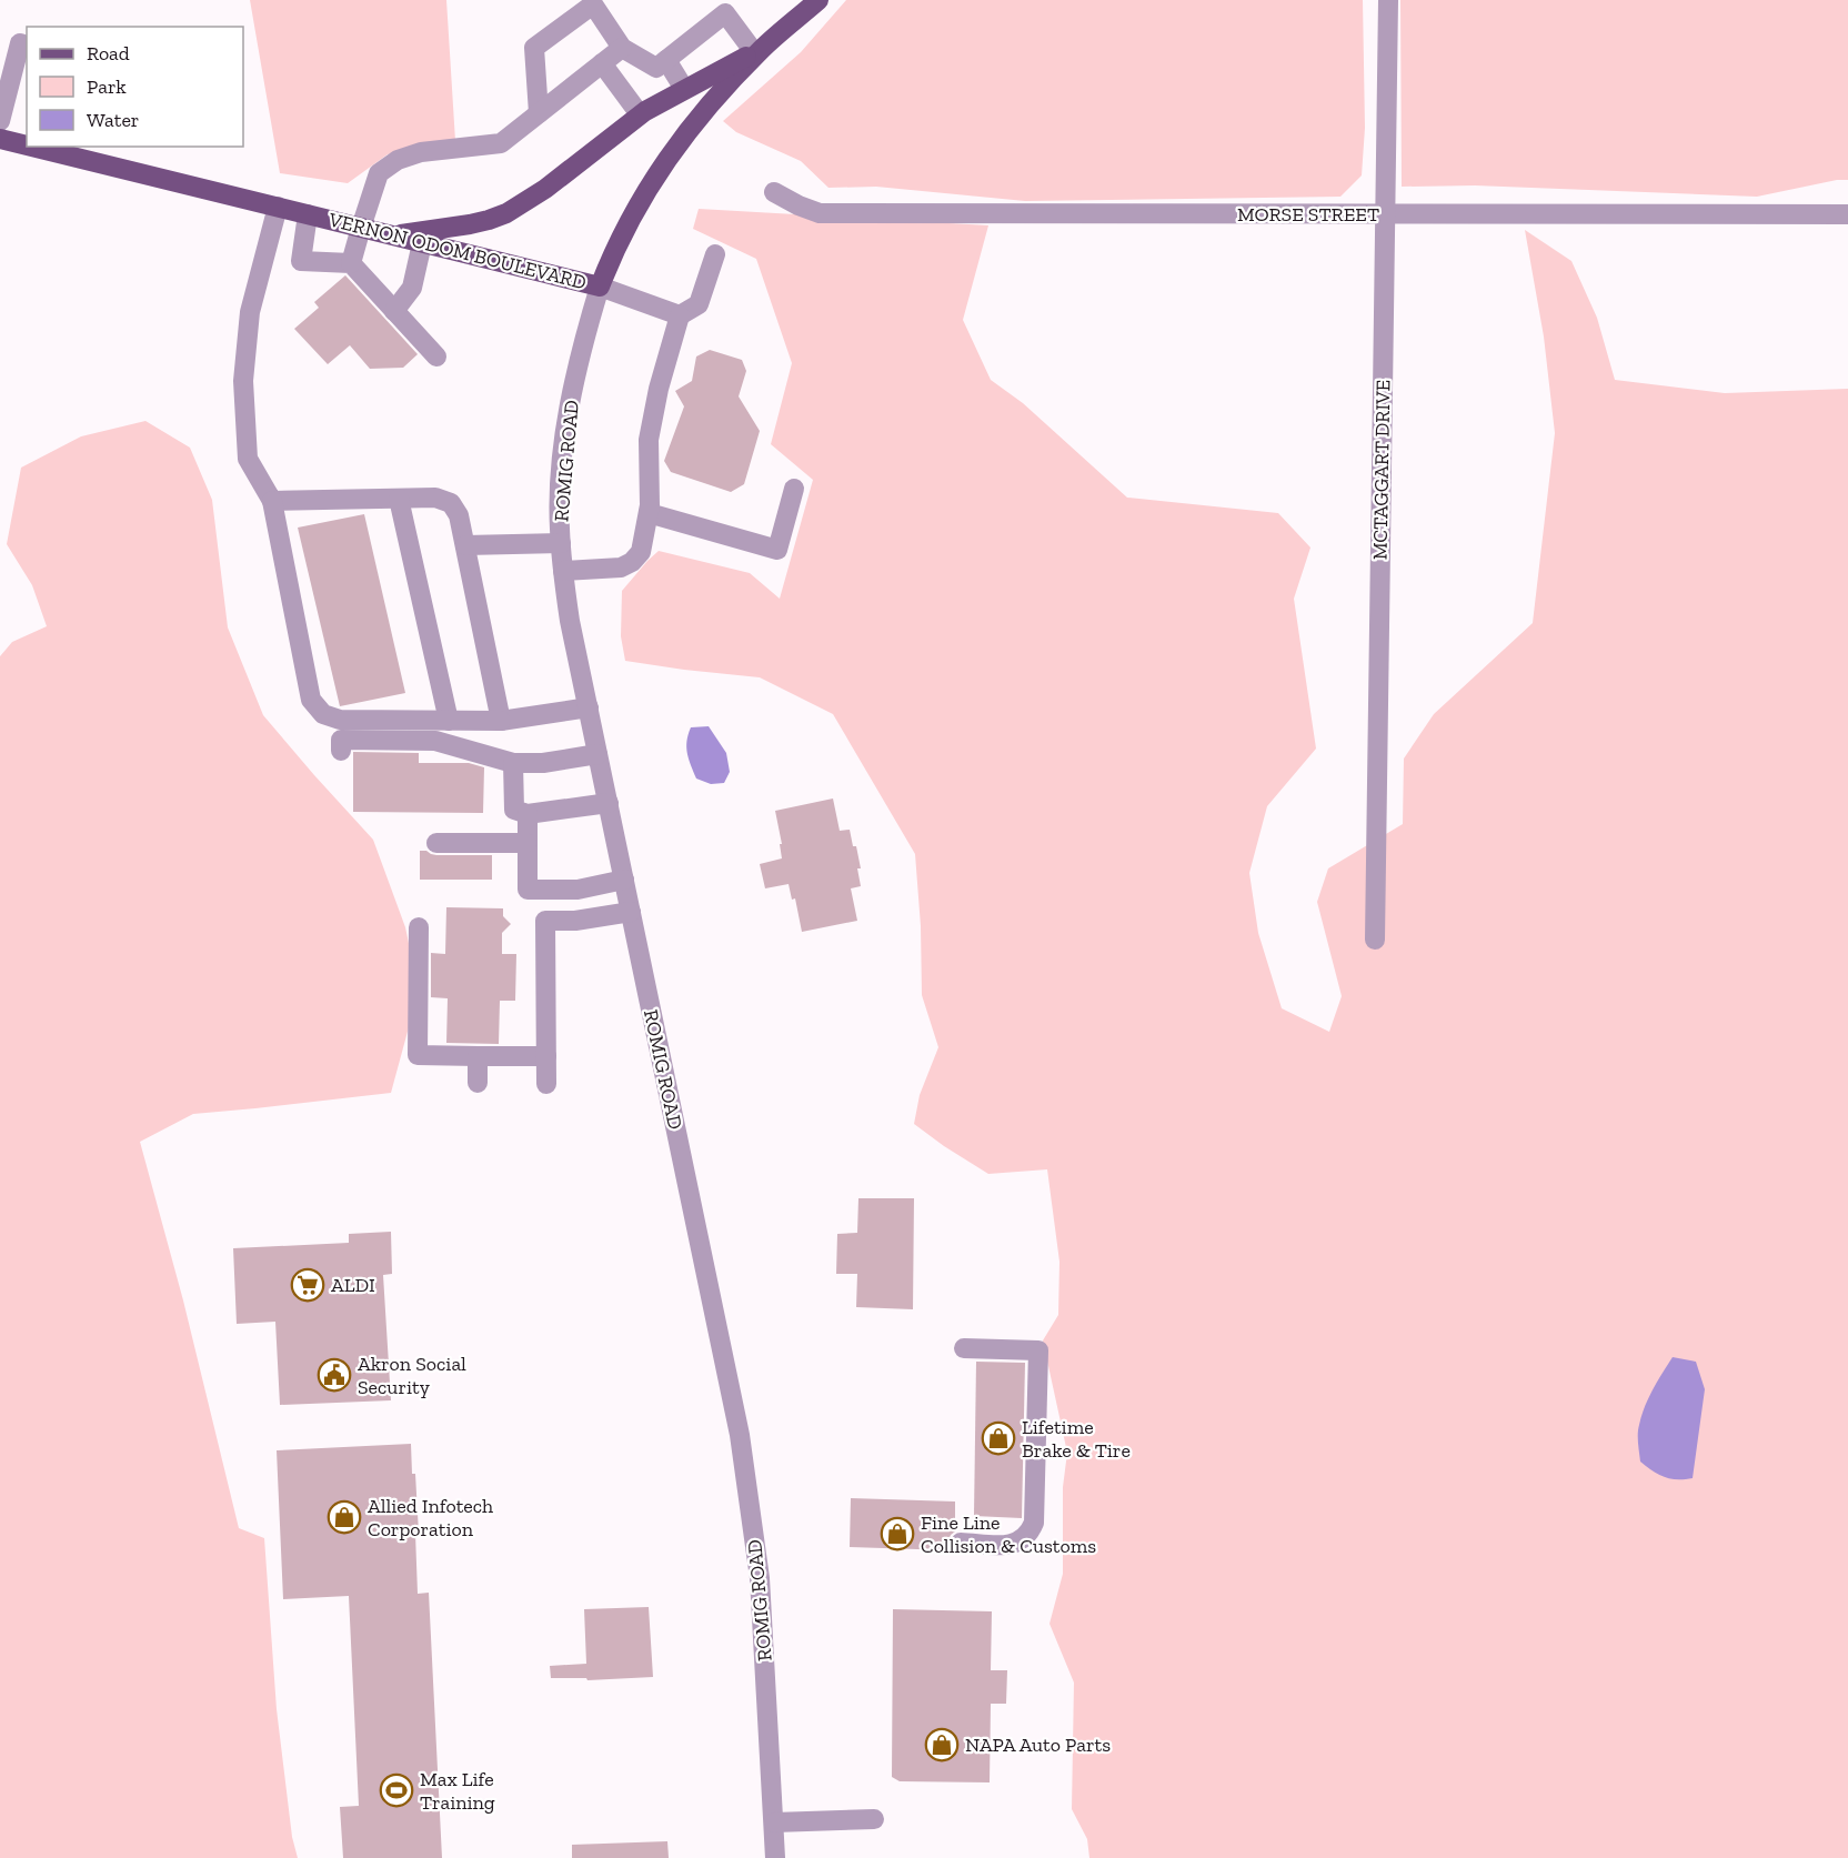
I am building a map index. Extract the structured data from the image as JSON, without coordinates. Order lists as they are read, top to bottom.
{
  "streets": {
    "main road": ["VERNON ODOM BOULEVARD"],
    "street": ["MORSE STREET", "ROMIG ROAD", "MCTAGGART DRIVE"]
  },
  "crossings": [
    ["MORSE STREET", "MCTAGGART DRIVE"],
    ["VERNON ODOM BOULEVARD", "ROMIG ROAD"]
  ],
  "places": {
    "supermarket": ["ALDI"],
    "public building": ["Akron Social Security"],
    "shop": [
      "Lifetime Brake & Tire",
      "Allied Infotech Corporation",
      "Fine Line Collision & Customs",
      "NAPA Auto Parts"
    ],
    "sports": ["Max Life Training"]
  },
  "legend": ["Road", "Park", "Water"]
}
